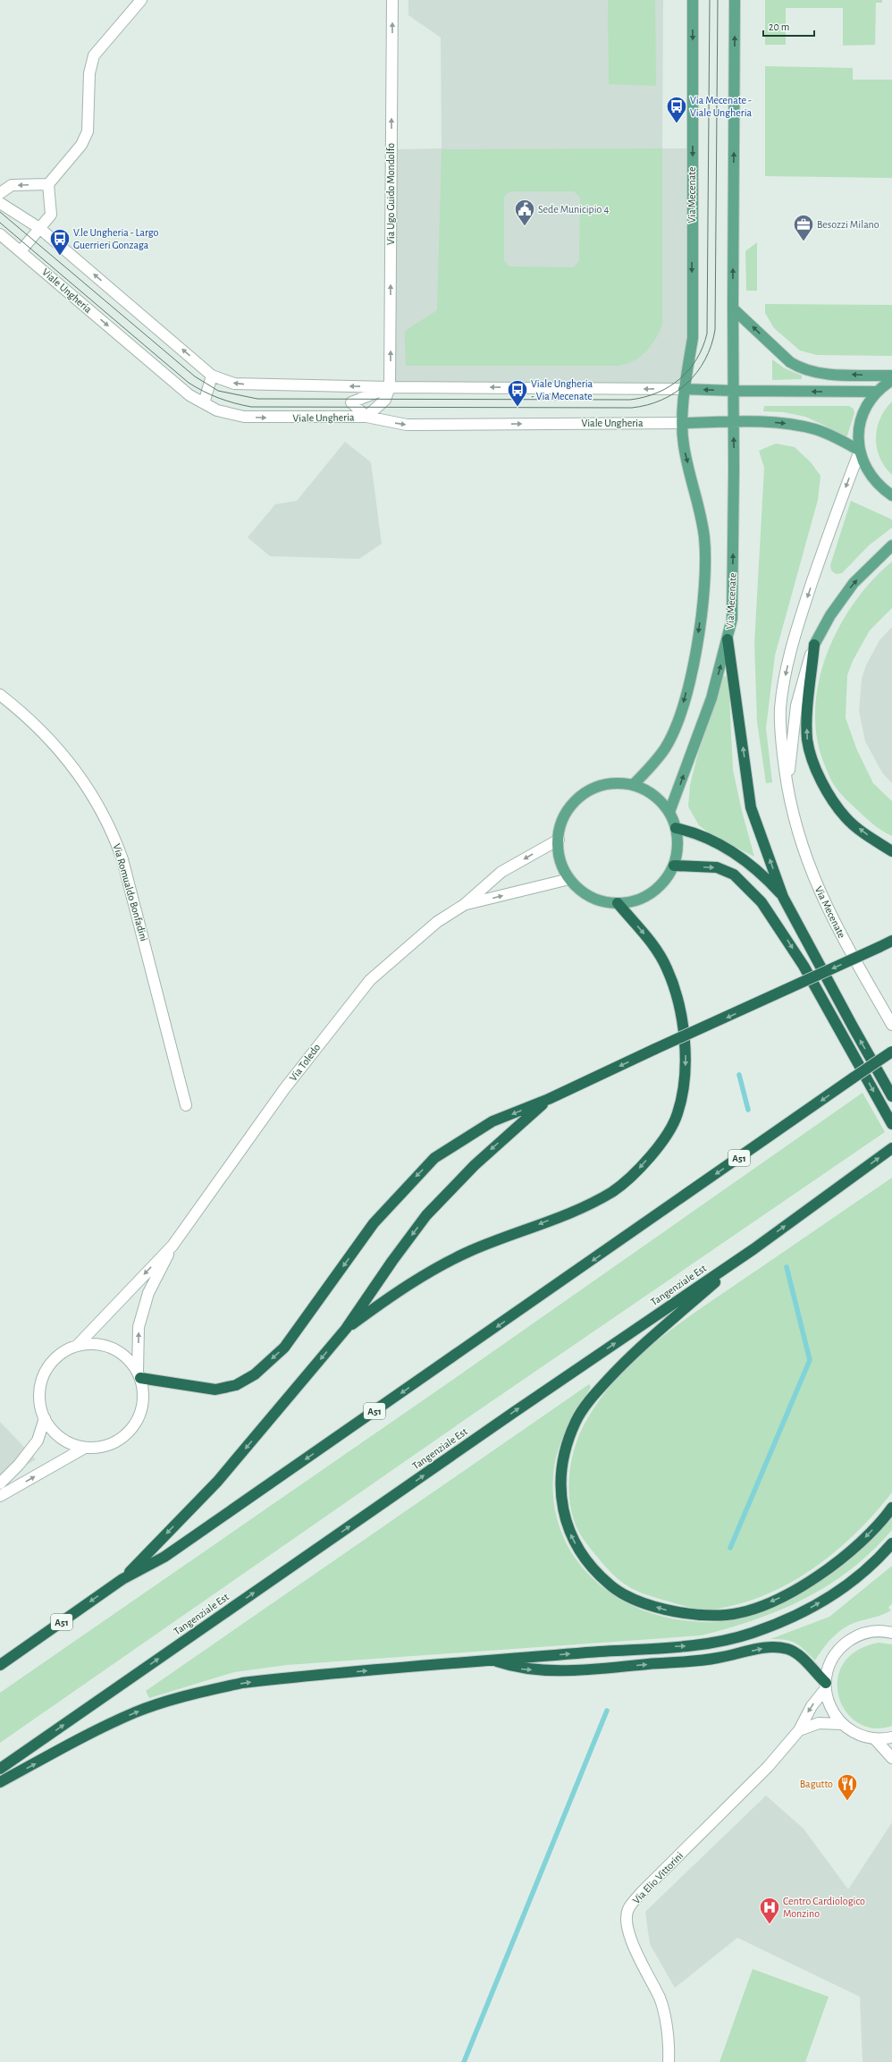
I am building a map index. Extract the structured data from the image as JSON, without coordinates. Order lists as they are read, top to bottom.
{
  "streets": {
    "highway": ["A51", "Tangenziale Est"],
    "main road": ["Via Mecenate"],
    "street": [
      "Via Ugo Guido Mondolfo",
      "Viale Ungheria",
      "Via Romualdo Bonfadini",
      "Via Toledo",
      "Via Elio Vittorini"
    ]
  },
  "crossings": [
    ["Via Mecenate", "Viale Ungheria"]
  ],
  "one_way": ["Via Ugo Guido Mondolfo"],
  "places": {
    "bus stop": ["Via Mecenate - Viale Ungheria", "V.le Ungheria - Largo Guerrieri Gonzaga", "Viale Ungheria - Via Mecenate"],
    "public building": ["Sede Municipio 4"],
    "office": ["Besozzi Milano"],
    "restaurant": ["Bagutto"],
    "hospital": ["Centro Cardiologico Monzino"]
  },
  "scale_bar": "20 m"
}
